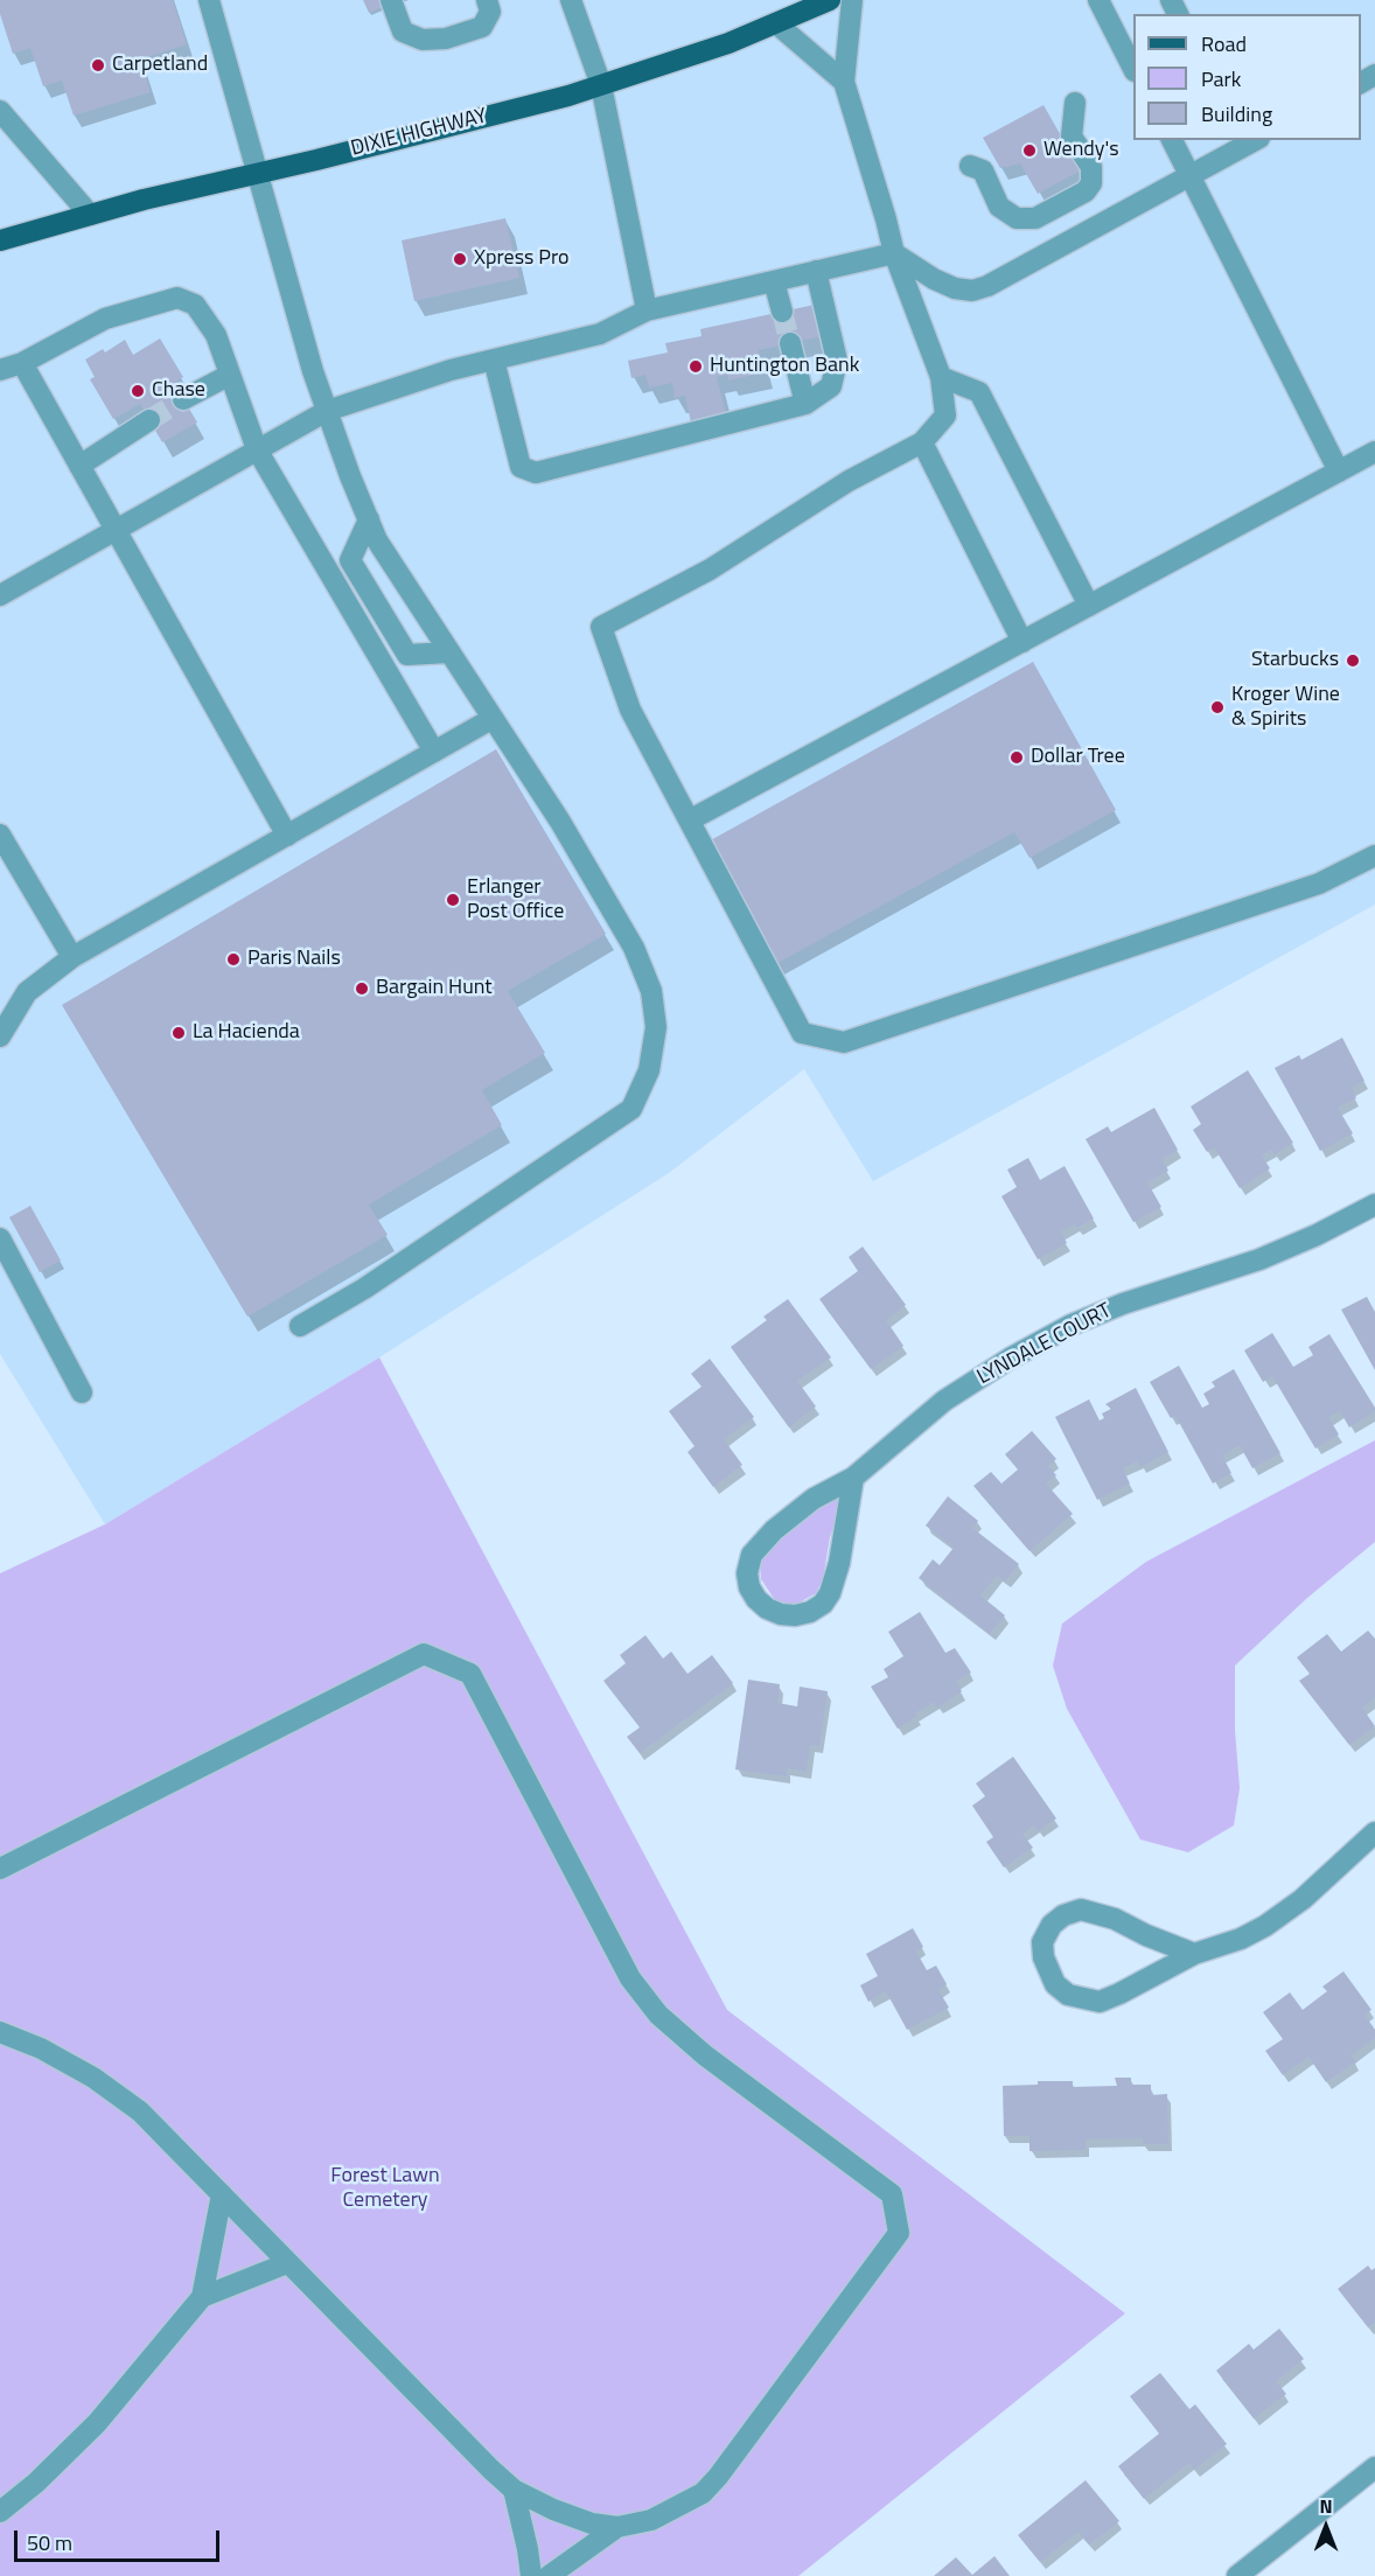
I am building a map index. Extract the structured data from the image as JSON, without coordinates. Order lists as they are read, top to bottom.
{
  "streets": {
    "main road": ["DIXIE HIGHWAY"],
    "street": ["LYNDALE COURT"]
  },
  "parks": ["Forest Lawn Cemetery"],
  "places": [
    "Carpetland",
    "Wendy's",
    "Xpress Pro",
    "Huntington Bank",
    "Chase",
    "Starbucks",
    "Kroger Wine & Spirits",
    "Dollar Tree",
    "Erlanger Post Office",
    "Paris Nails",
    "Bargain Hunt",
    "La Hacienda"
  ],
  "legend": ["Road", "Park", "Building"],
  "scale_bar": "50 m",
  "north": "top"
}
